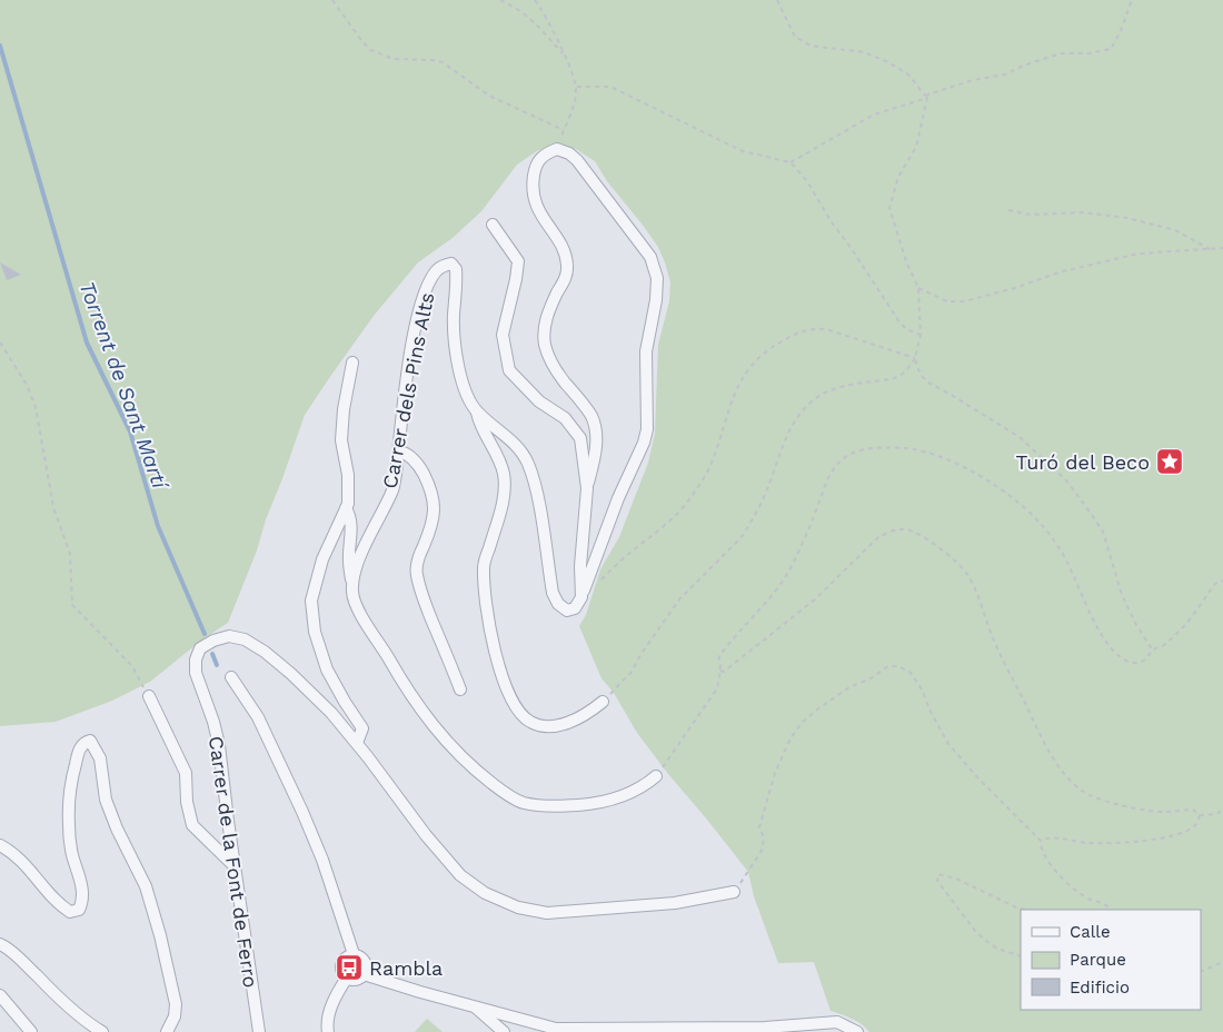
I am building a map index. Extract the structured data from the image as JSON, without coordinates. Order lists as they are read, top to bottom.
{
  "streets": {
    "street": ["Carrer dels Pins Alts", "Carrer de la Font de Ferro"]
  },
  "water": ["Torrent de Sant Martí"],
  "places": {
    "place": ["Turó del Beco"],
    "bus stop": ["Rambla"]
  },
  "legend": ["Calle", "Parque", "Edificio"]
}
